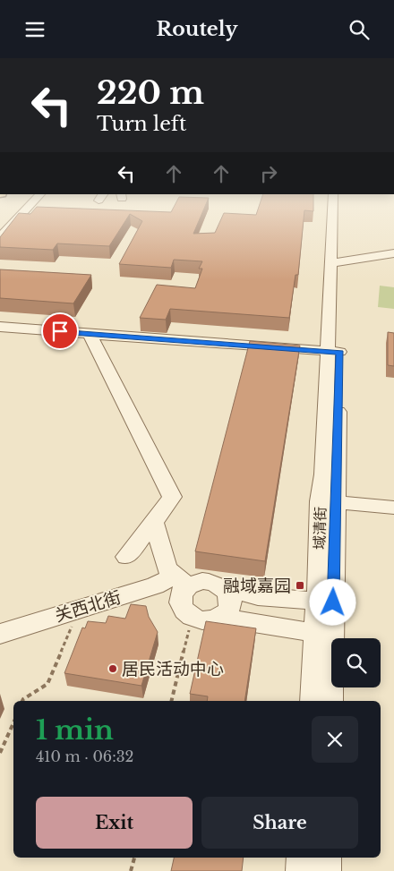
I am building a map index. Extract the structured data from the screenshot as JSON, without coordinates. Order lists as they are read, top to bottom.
{
  "streets": {
    "street": ["域清街", "关西北街"]
  },
  "places": {
    "transit": ["融域嘉园"],
    "other": ["居民活动中心"]
  },
  "page": {
    "header": "Routely",
    "turn": ["220 m", "Turn left"],
    "heading": ["1 min", "410 m · 06:32"],
    "buttons": ["Exit", "Share"]
  }
}
